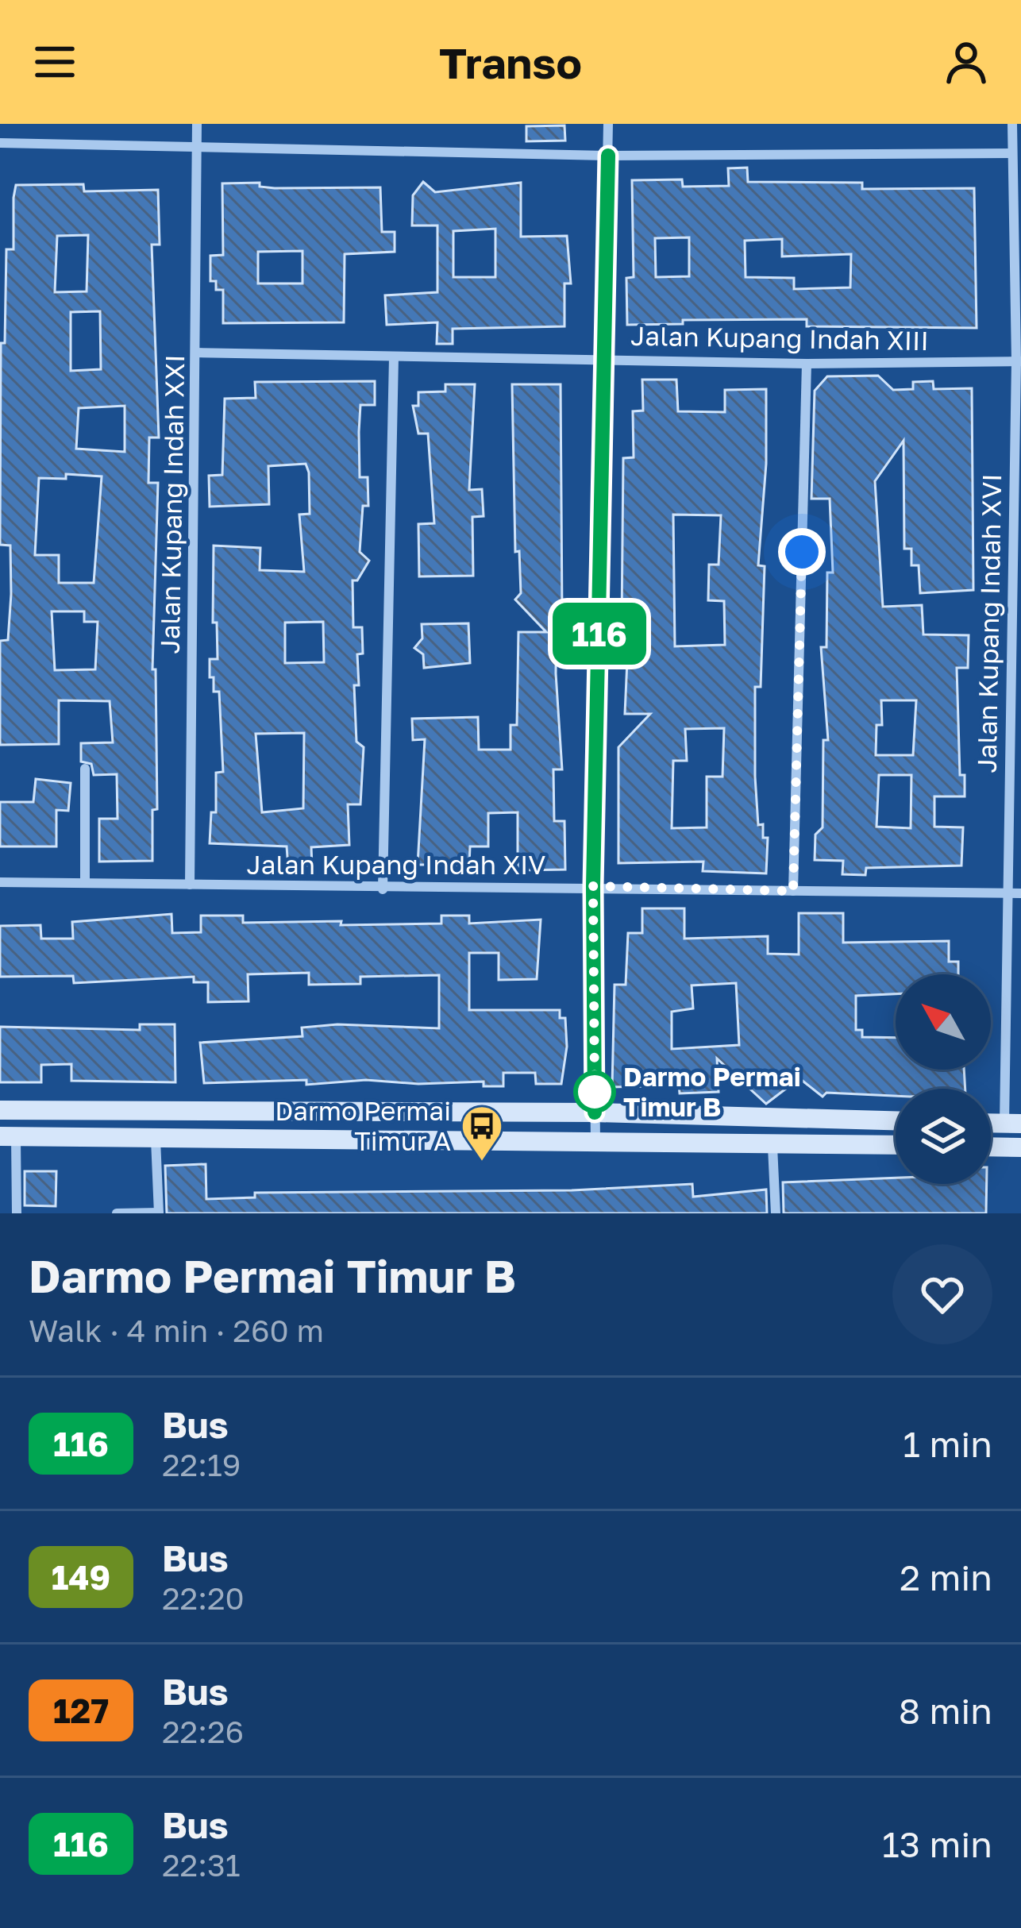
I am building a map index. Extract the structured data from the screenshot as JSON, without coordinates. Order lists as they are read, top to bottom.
{
  "streets": {
    "street": [
      "Jalan Kupang Indah XIII",
      "Jalan Kupang Indah XXI",
      "Jalan Kupang Indah XVI",
      "Jalan Kupang Indah XIV"
    ]
  },
  "crossings": [
    ["Jalan Kupang Indah XIII", "Jalan Kupang Indah XXI"],
    ["Jalan Kupang Indah XIII", "Jalan Kupang Indah XVI"],
    ["Jalan Kupang Indah XXI", "Jalan Kupang Indah XIV"],
    ["Jalan Kupang Indah XVI", "Jalan Kupang Indah XIV"]
  ],
  "places": {
    "other": ["Darmo Permai Timur B"],
    "bus stop": ["Darmo Permai Timur A"]
  },
  "lines": ["bus line 116"],
  "north": "top left",
  "page": {
    "header": "Transo",
    "on_map": "116",
    "heading": ["Darmo Permai Timur B", "Walk · 4 min · 260 m"],
    "list": [
      {
        "mark": "116",
        "name": "Bus",
        "note": "22:19",
        "value": "1 min"
      },
      {
        "mark": "149",
        "name": "Bus",
        "note": "22:20",
        "value": "2 min"
      },
      {
        "mark": "127",
        "name": "Bus",
        "note": "22:26",
        "value": "8 min"
      },
      {
        "mark": "116",
        "name": "Bus",
        "note": "22:31",
        "value": "13 min"
      }
    ]
  }
}
